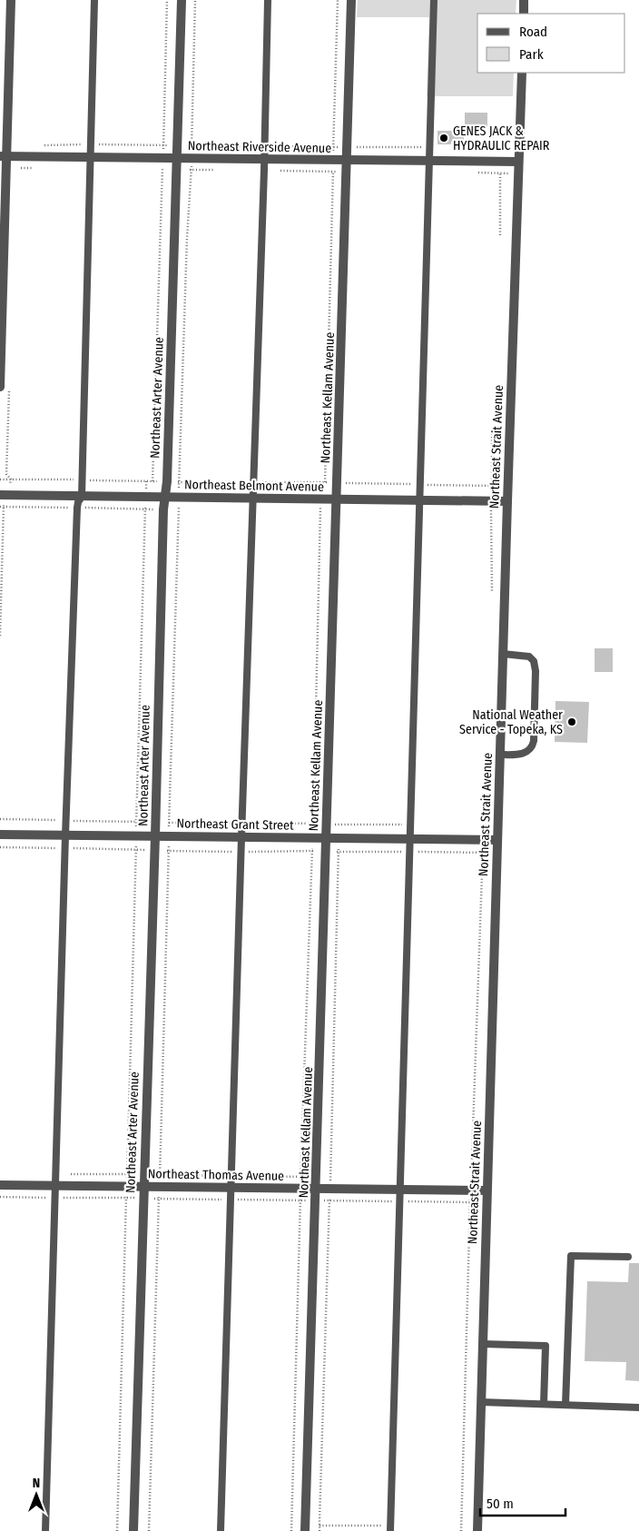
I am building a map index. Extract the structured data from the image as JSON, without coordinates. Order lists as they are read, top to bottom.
{
  "streets": {
    "street": [
      "Northeast Riverside Avenue",
      "Northeast Arter Avenue",
      "Northeast Kellam Avenue",
      "Northeast Strait Avenue",
      "Northeast Belmont Avenue",
      "Northeast Grant Street",
      "Northeast Thomas Avenue"
    ]
  },
  "crossings": [
    ["Northeast Riverside Avenue", "Northeast Arter Avenue"],
    ["Northeast Riverside Avenue", "Northeast Kellam Avenue"],
    ["Northeast Riverside Avenue", "Northeast Strait Avenue"],
    ["Northeast Arter Avenue", "Northeast Belmont Avenue"],
    ["Northeast Arter Avenue", "Northeast Grant Street"],
    ["Northeast Arter Avenue", "Northeast Thomas Avenue"],
    ["Northeast Kellam Avenue", "Northeast Belmont Avenue"],
    ["Northeast Kellam Avenue", "Northeast Grant Street"],
    ["Northeast Kellam Avenue", "Northeast Thomas Avenue"],
    ["Northeast Strait Avenue", "Northeast Belmont Avenue"],
    ["Northeast Strait Avenue", "Northeast Grant Street"],
    ["Northeast Strait Avenue", "Northeast Thomas Avenue"]
  ],
  "places": ["GENES JACK & HYDRAULIC REPAIR", "National Weather Service - Topeka, KS"],
  "legend": ["Road", "Park"],
  "scale_bar": "50 m",
  "north": "top"
}
